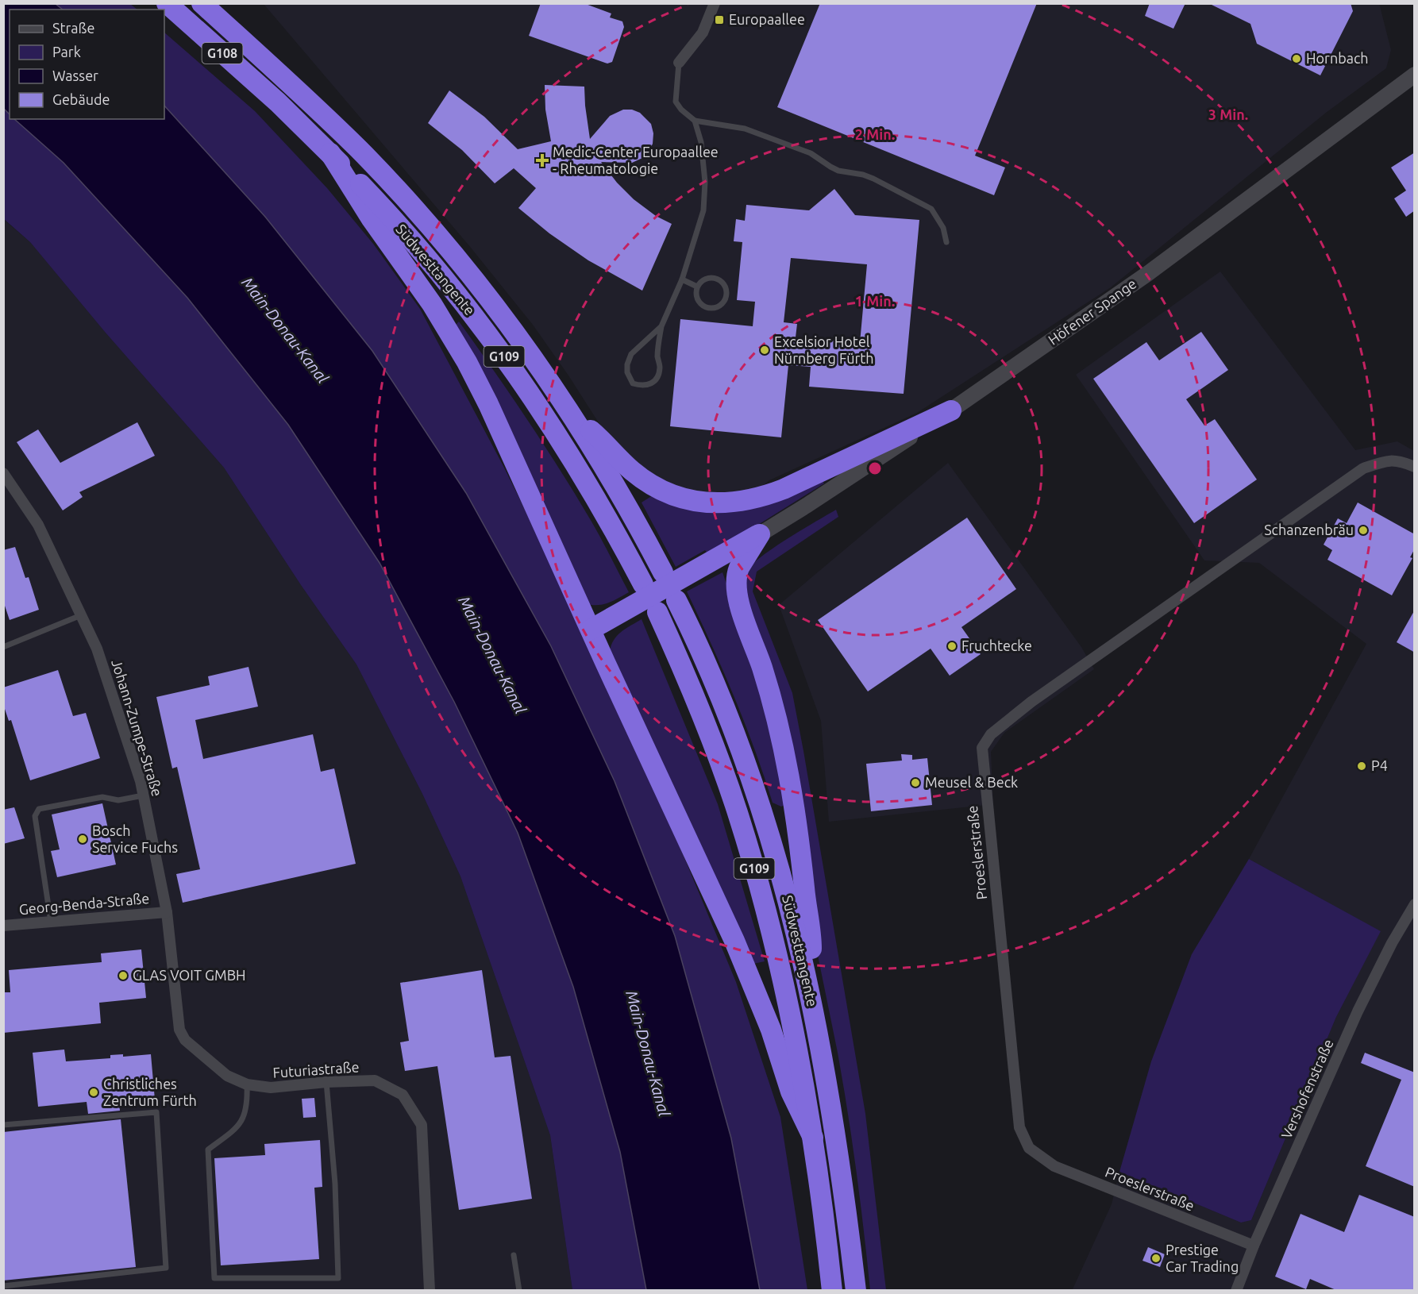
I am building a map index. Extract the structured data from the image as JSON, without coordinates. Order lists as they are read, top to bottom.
{
  "streets": {
    "highway": ["G108", "Südwesttangente", "G109"],
    "main road": ["Höfener Spange"],
    "street": [
      "Johann-Zumpe-Straße",
      "Proeslerstraße",
      "Georg-Benda-Straße",
      "Futuriastraße",
      "Vershofenstraße"
    ]
  },
  "crossings": [
    ["Johann-Zumpe-Straße", "Georg-Benda-Straße"],
    ["Johann-Zumpe-Straße", "Futuriastraße"],
    ["Proeslerstraße", "Vershofenstraße"]
  ],
  "water": ["Main-Donau-Kanal"],
  "places": {
    "transit": ["Europaallee"],
    "other": [
      "Hornbach",
      "Excelsior Hotel Nürnberg Fürth",
      "Schanzenbräu",
      "Fruchtecke",
      "P4",
      "Meusel & Beck",
      "Bosch Service Fuchs",
      "GLAS VOIT GMBH",
      "Christliches Zentrum Fürth",
      "Prestige Car Trading"
    ],
    "health": ["Medic-Center Europaallee - Rheumatologie"]
  },
  "legend": [
    "Straße",
    "Park",
    "Wasser",
    "Gebäude"
  ],
  "rings": ["3 Min.", "2 Min.", "1 Min."]
}
